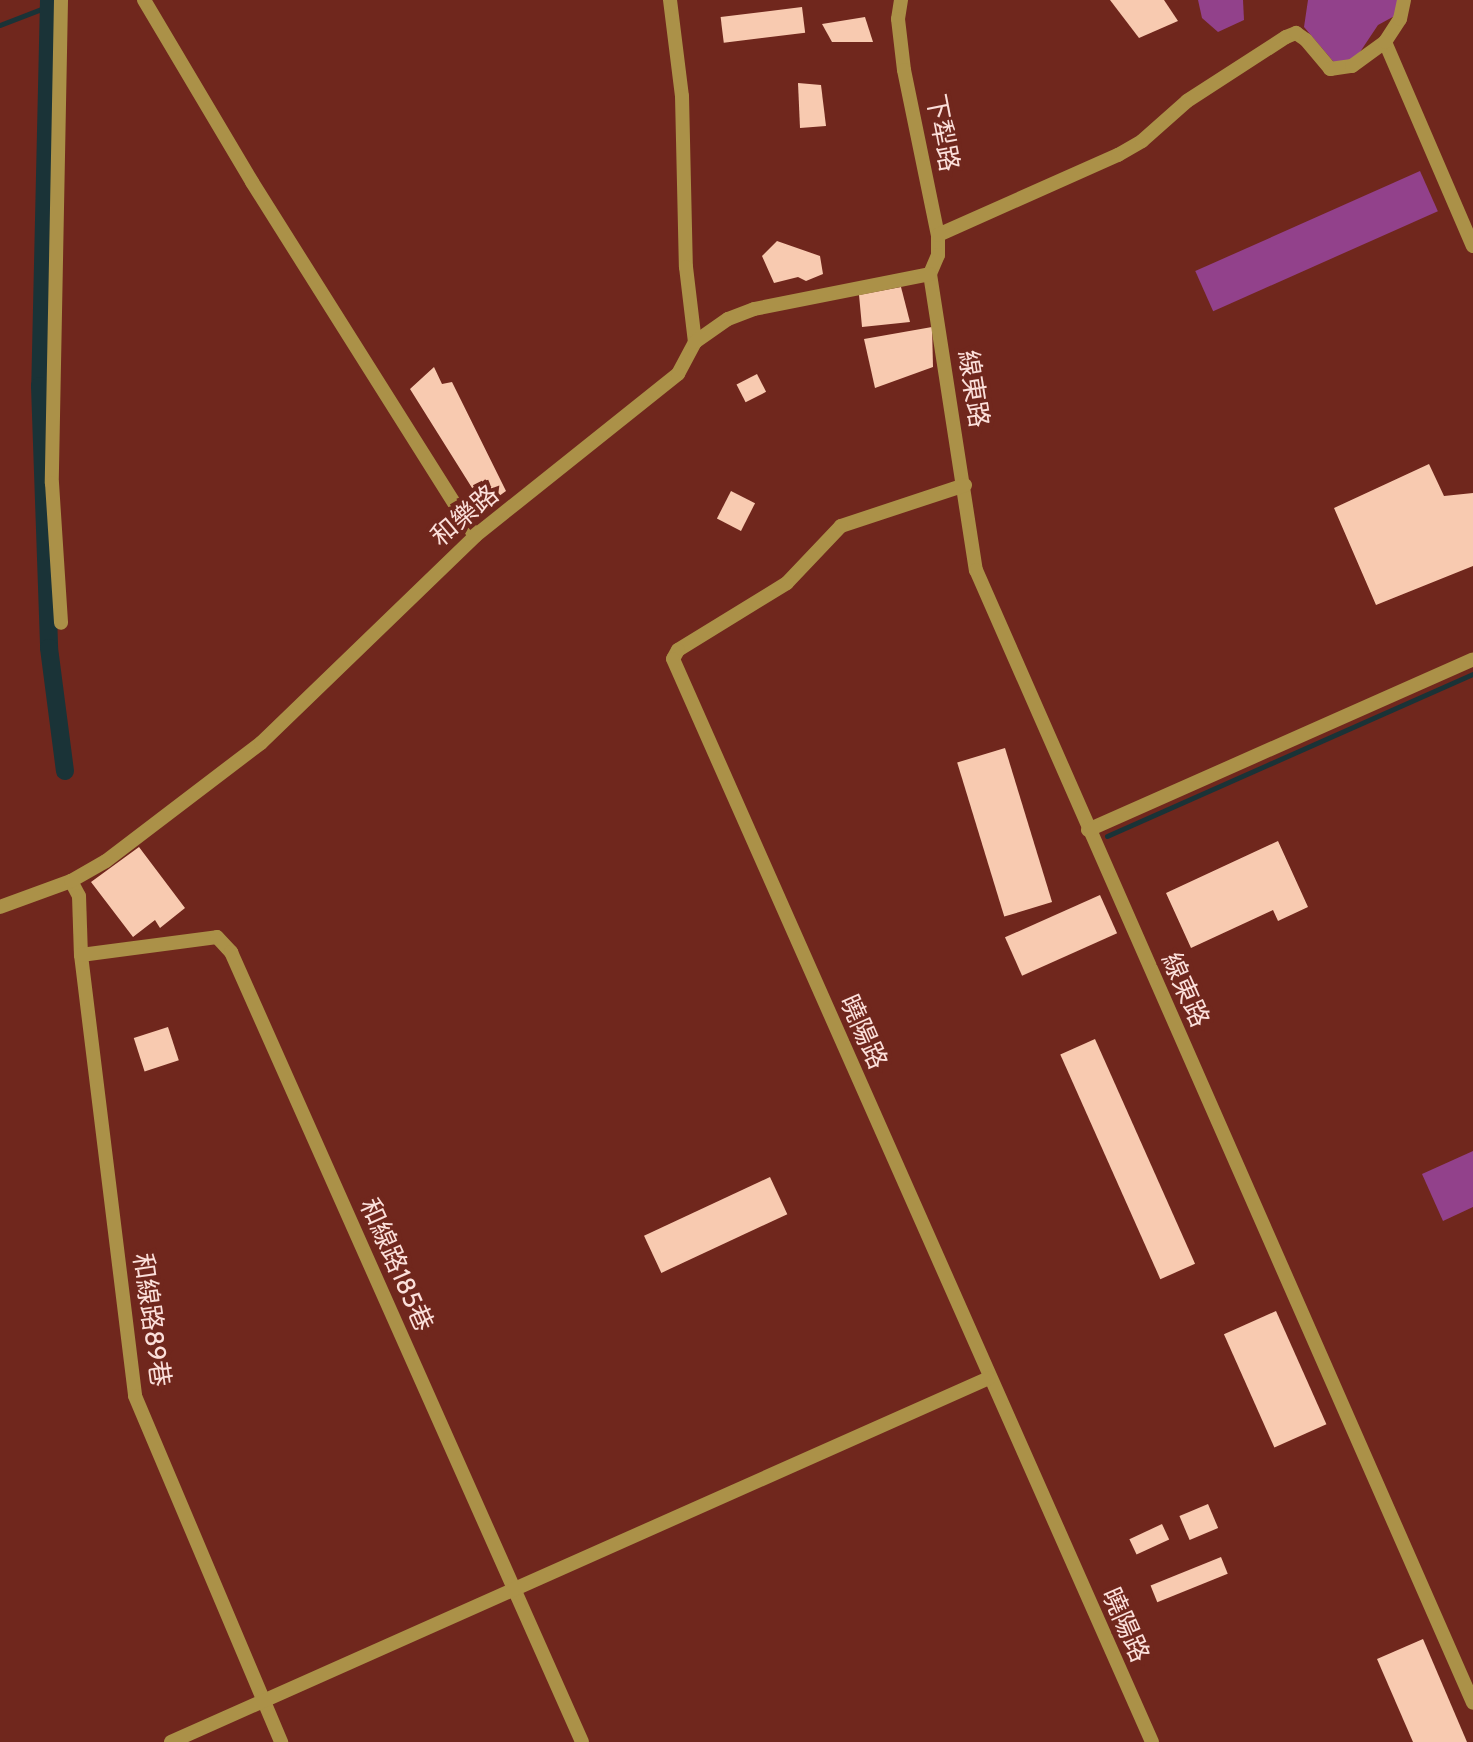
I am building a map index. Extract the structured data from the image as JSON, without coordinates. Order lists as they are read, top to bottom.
{
  "streets": {
    "street": [
      "下犁路",
      "線東路",
      "和樂路",
      "曉陽路",
      "和線路185巷",
      "和線路89巷"
    ]
  },
  "crossings": [
    ["下犁路", "線東路"],
    ["下犁路", "和樂路"],
    ["線東路", "和樂路"],
    ["線東路", "曉陽路"],
    ["和樂路", "和線路89巷"],
    ["和線路185巷", "和線路89巷"]
  ]
}
